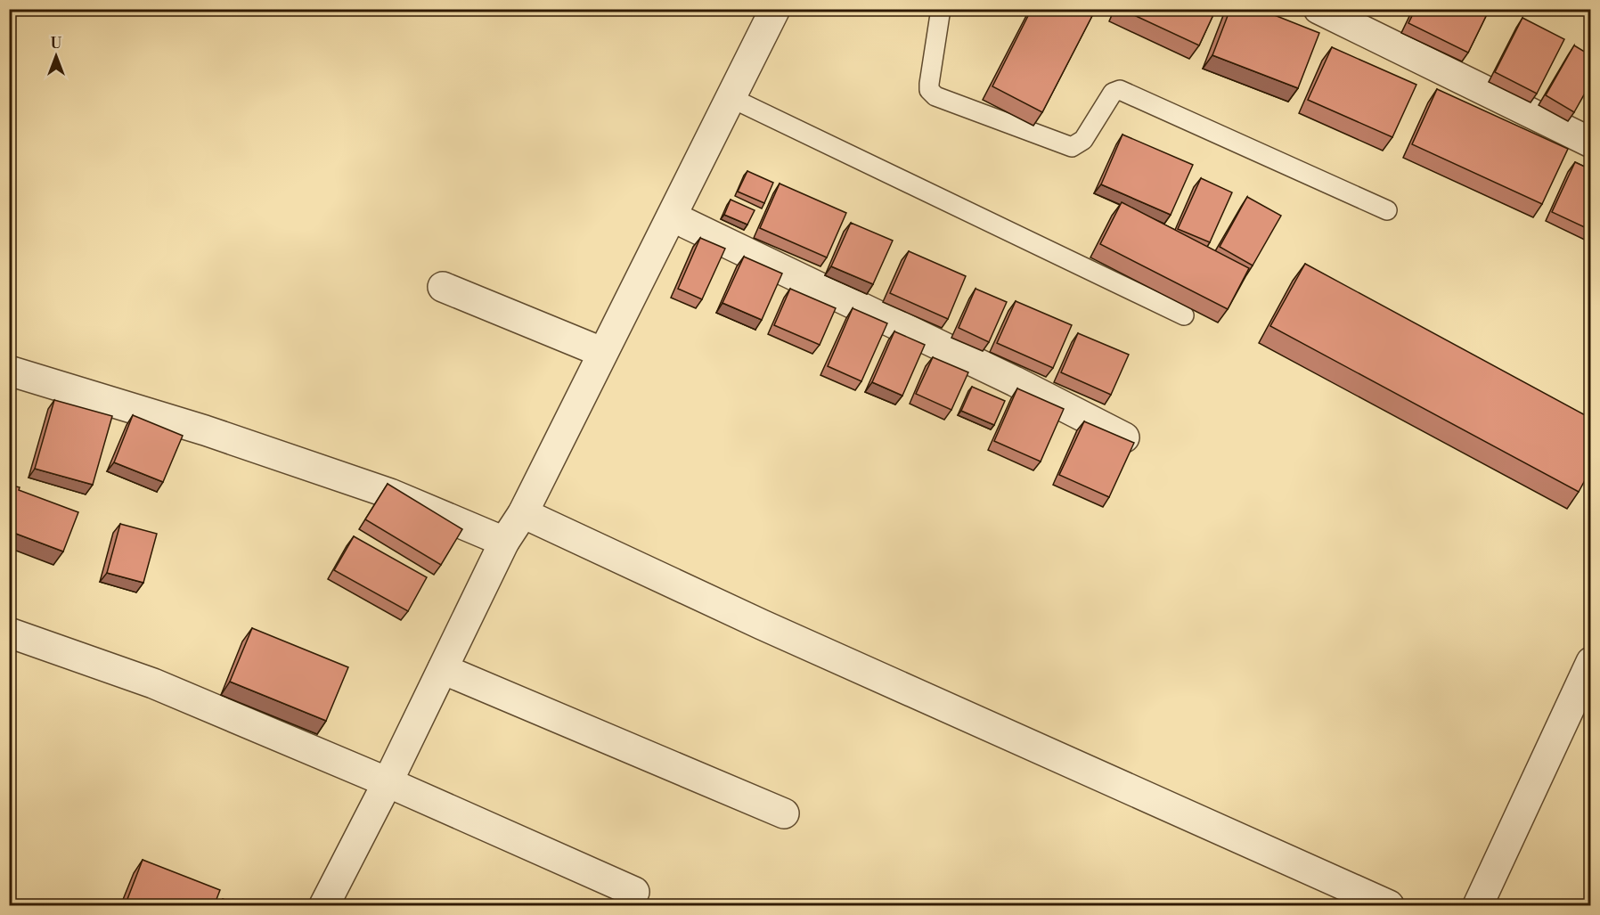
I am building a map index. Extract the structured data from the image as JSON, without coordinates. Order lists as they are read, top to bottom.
{
  "north": "top"
}
